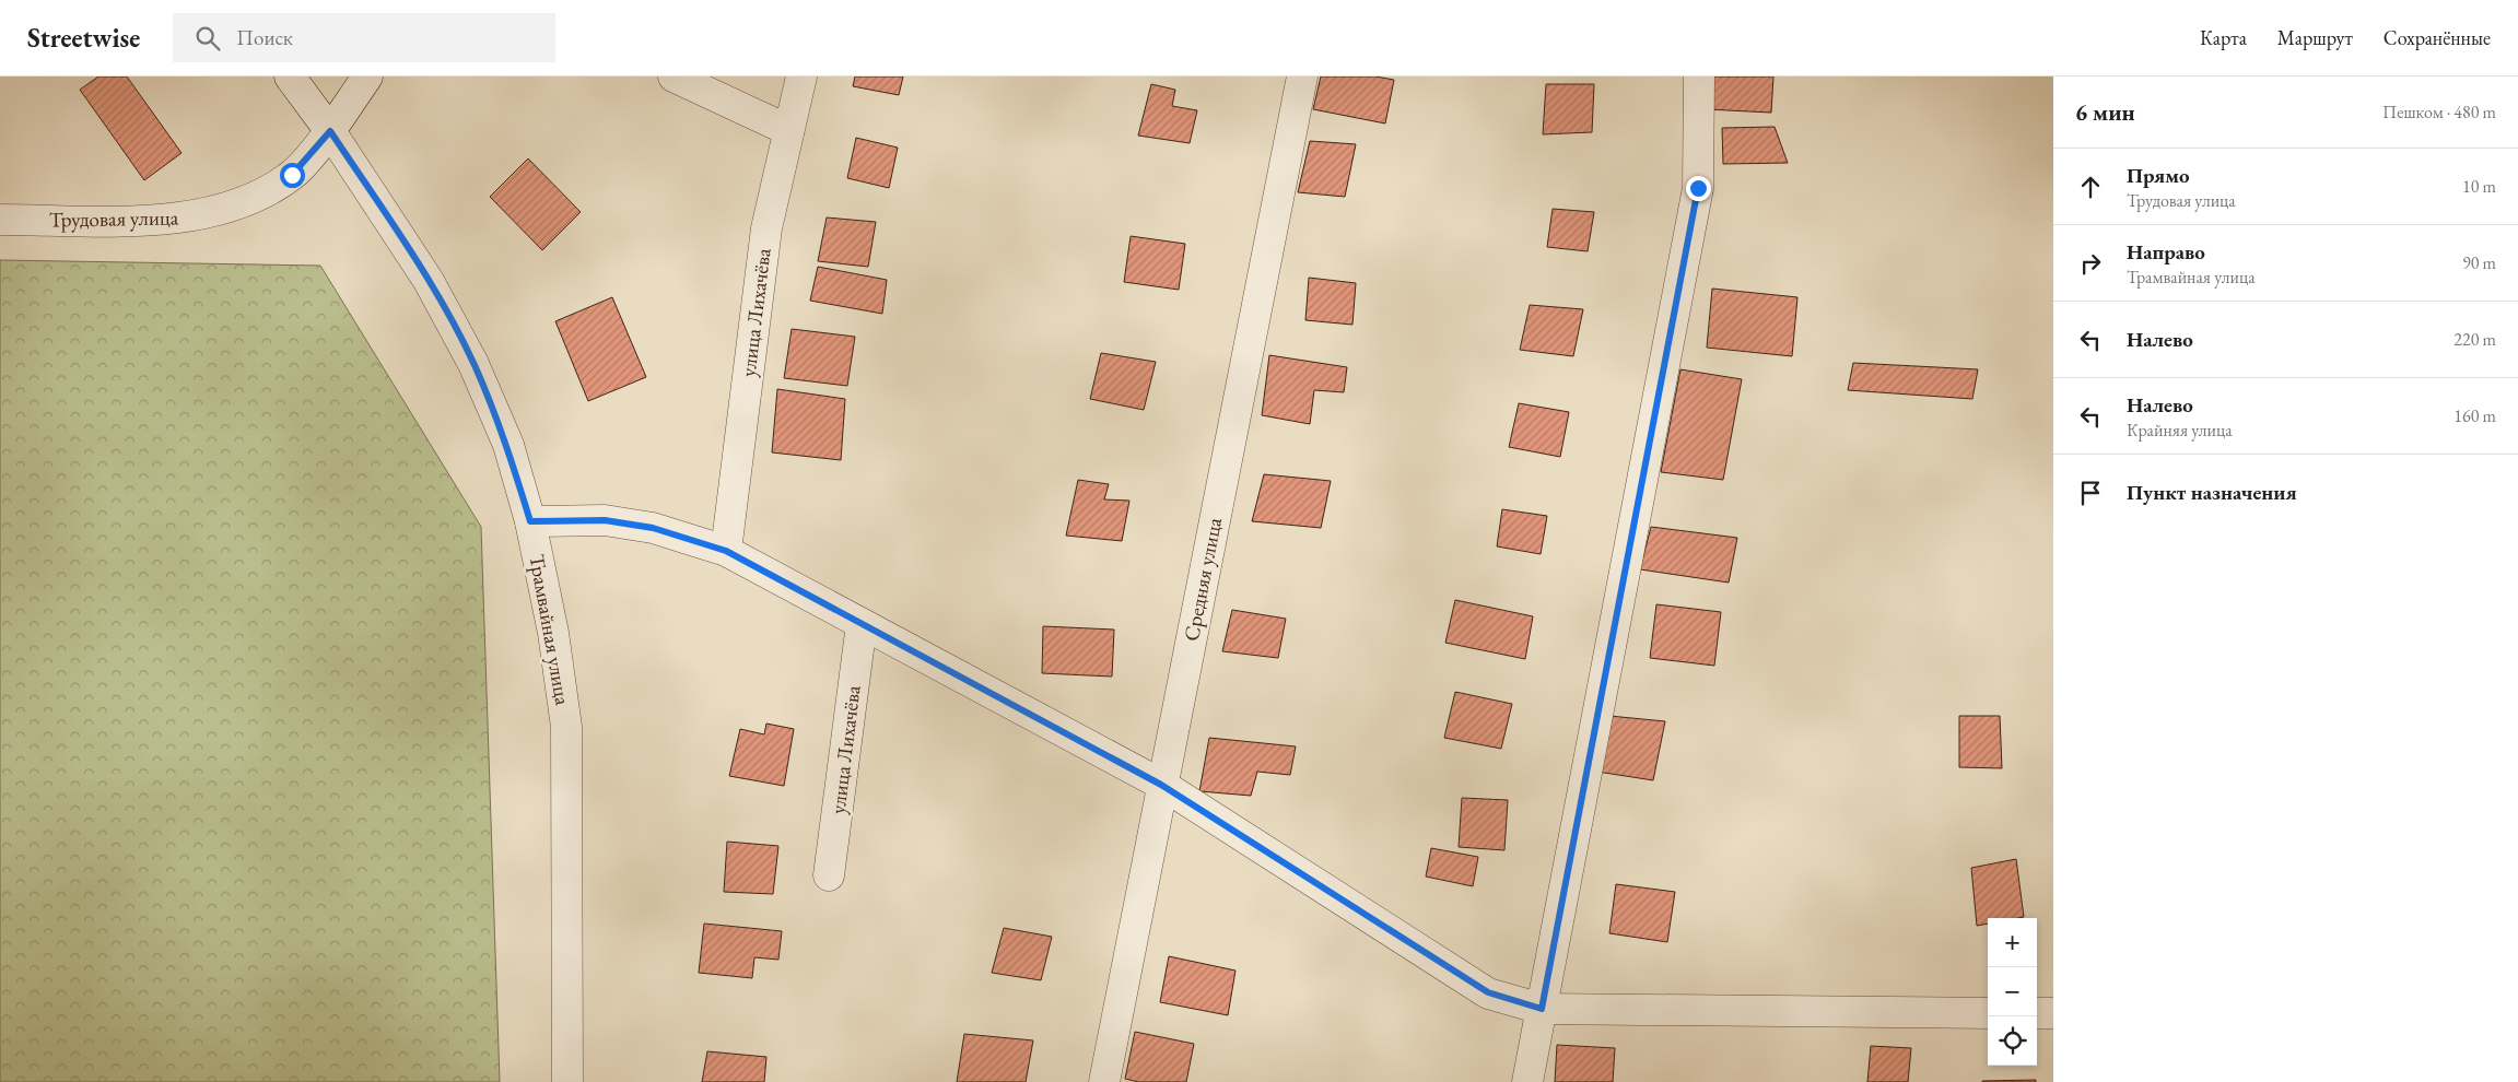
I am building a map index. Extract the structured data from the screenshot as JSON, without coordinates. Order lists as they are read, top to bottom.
{
  "streets": {
    "street": [
      "Трудовая улица",
      "улица Лихачёва",
      "Средняя улица",
      "Трамвайная улица"
    ]
  },
  "crossings": [
    ["Трудовая улица", "Трамвайная улица"]
  ],
  "page": {
    "header": "Streetwise",
    "search": "Поиск",
    "nav": ["Карта", "Маршрут", "Сохранённые"],
    "heading": ["6 мин", "Пешком · 480 m"],
    "list": [
      ["Прямо", "Трудовая улица", "10 m"],
      ["Направо", "Трамвайная улица", "90 m"],
      ["Налево", "220 m"],
      ["Налево", "Крайняя улица", "160 m"],
      "Пункт назначения"
    ],
    "map_buttons": ["+", "−"]
  }
}
